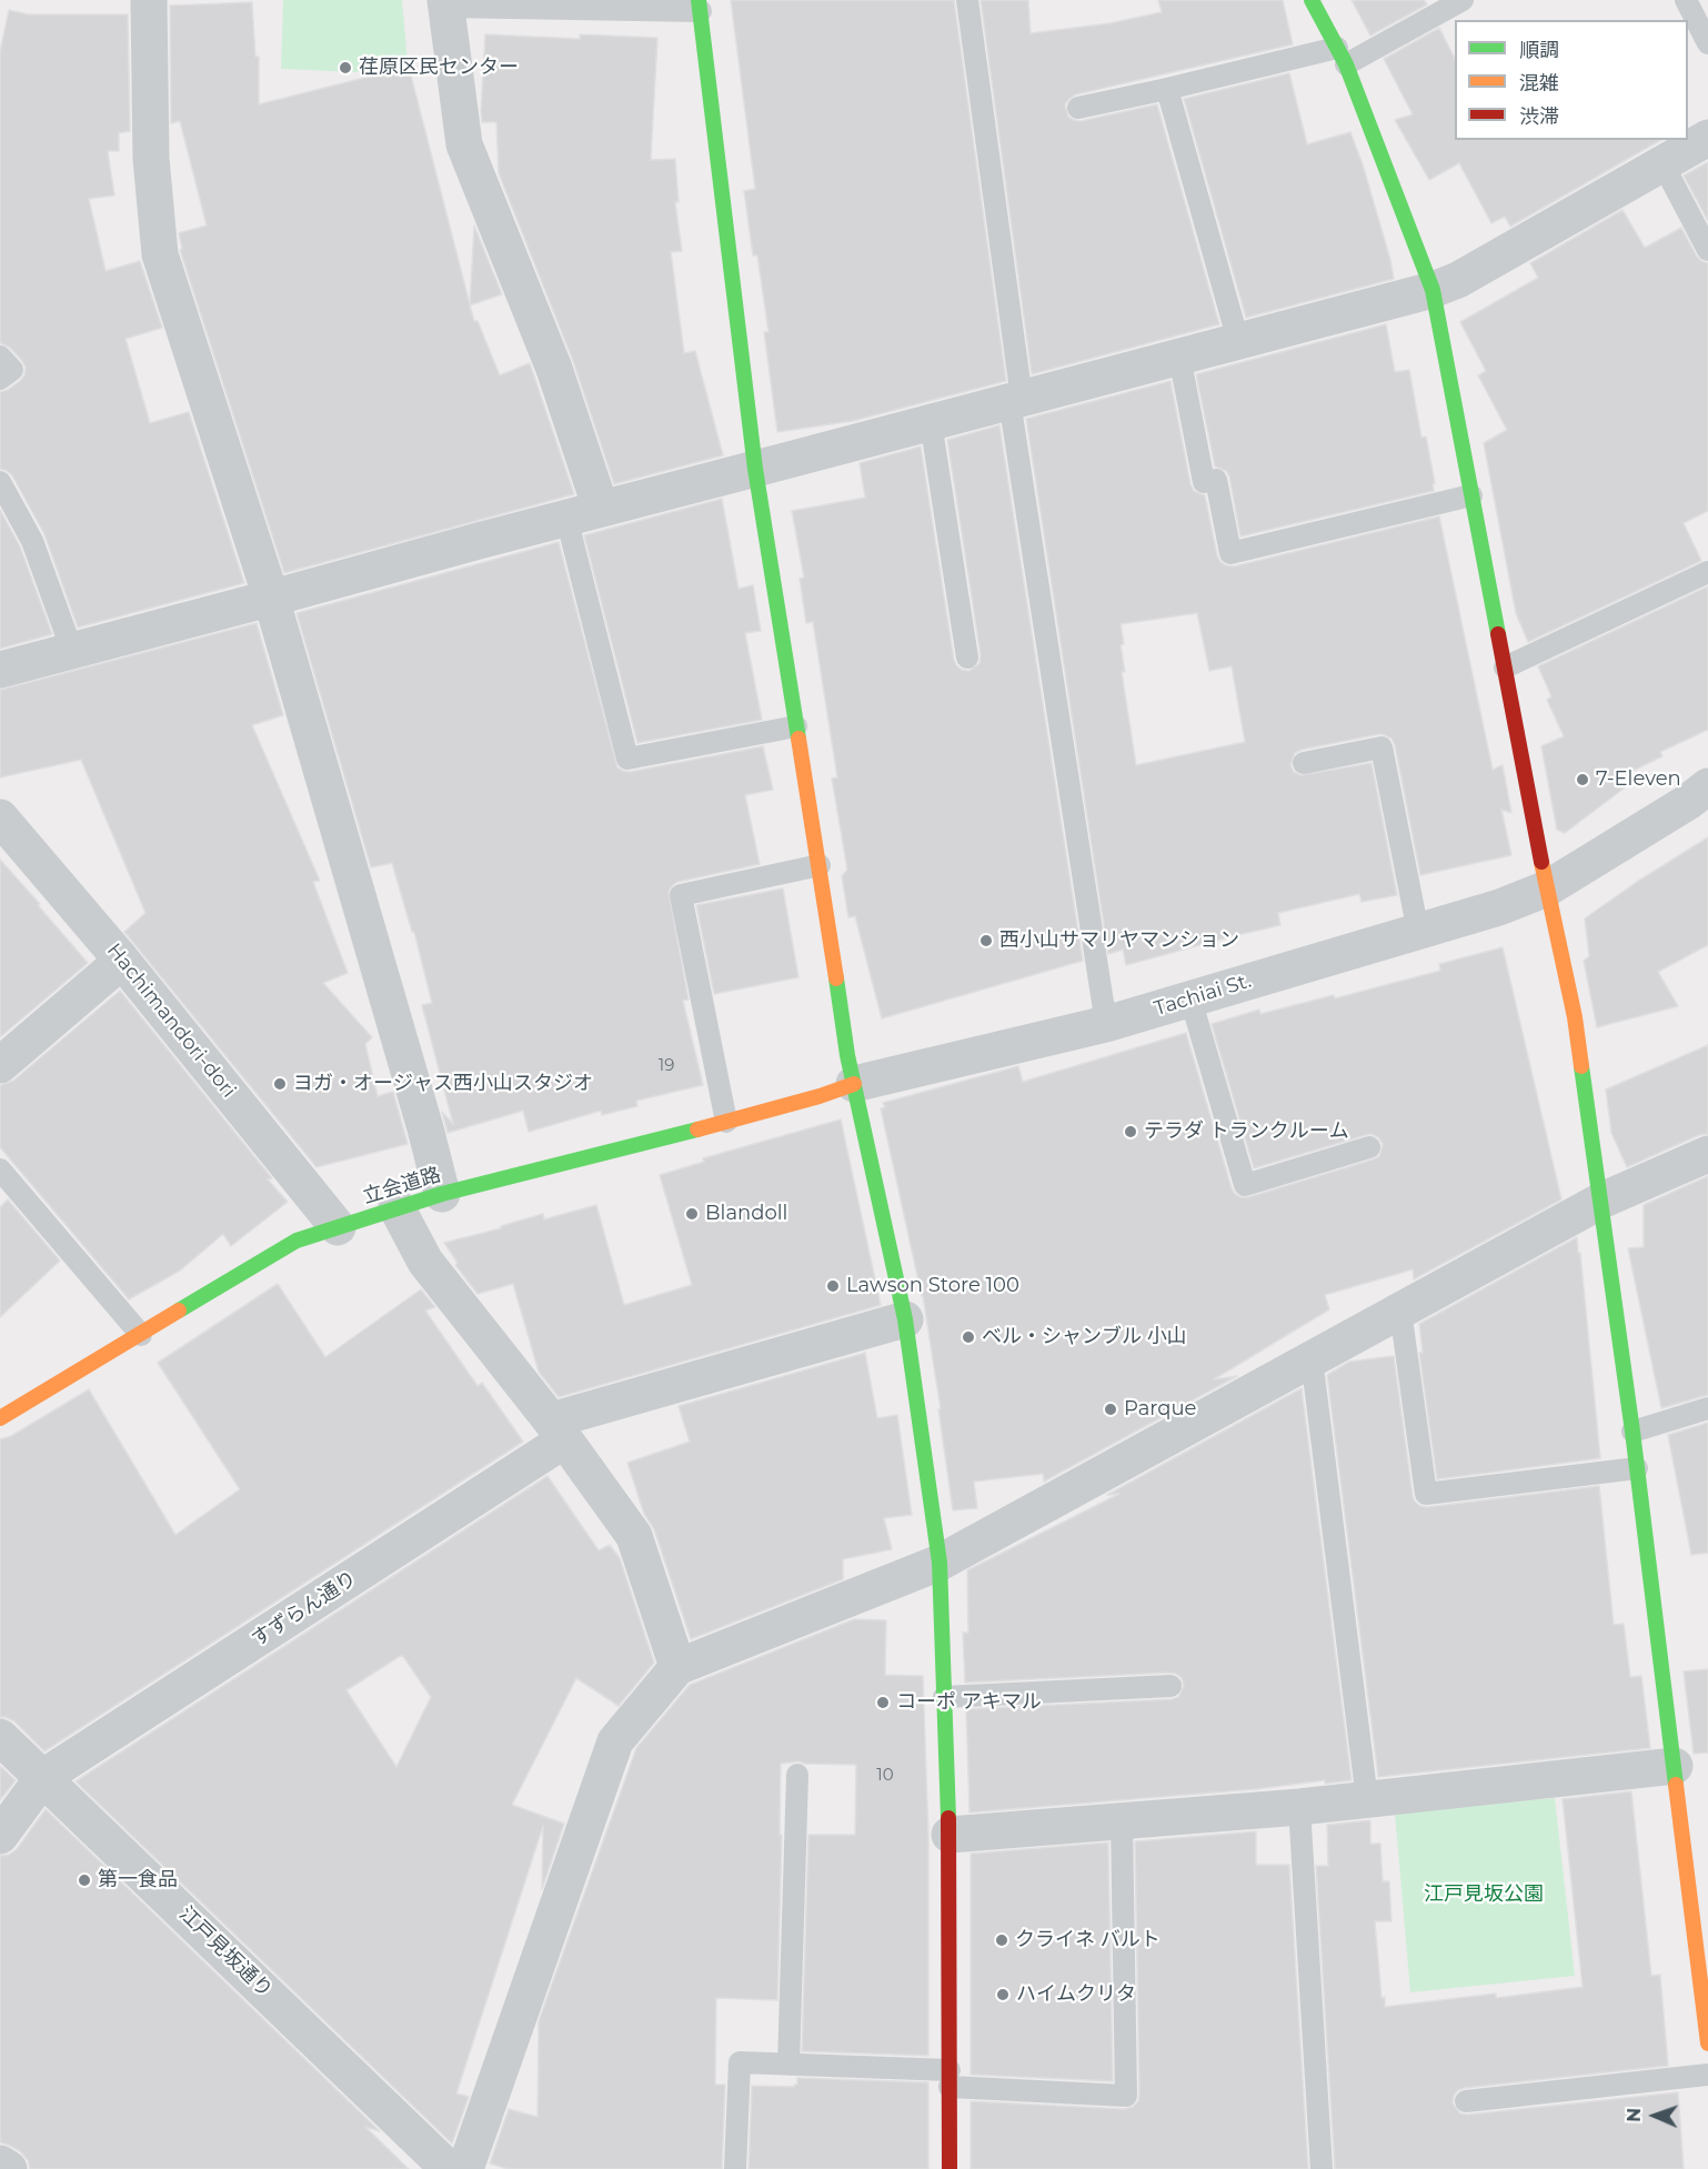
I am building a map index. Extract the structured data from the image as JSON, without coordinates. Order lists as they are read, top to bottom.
{
  "streets": {
    "street": [
      "Tachiai St.",
      "Hachimandori-dori",
      "立会道路",
      "すずらん通り",
      "江戸見坂通り"
    ]
  },
  "crossings": [
    ["Tachiai St.", "立会道路"],
    ["Hachimandori-dori", "立会道路"],
    ["すずらん通り", "江戸見坂通り"]
  ],
  "parks": ["江戸見坂公園"],
  "places": [
    "荏原区民センター",
    "7-Eleven",
    "西小山サマリヤマンション",
    "ヨガ・オージャス西小山スタジオ",
    "テラダ トランクルーム",
    "Blandoll",
    "Lawson Store 100",
    "ベル・シャンブル 小山",
    "Parque",
    "コーポ アキマル",
    "第一食品",
    "クライネ バルト",
    "ハイムクリタ"
  ],
  "house_numbers": ["19", "10"],
  "legend": ["順調", "混雑", "渋滞"],
  "north": "left"
}
